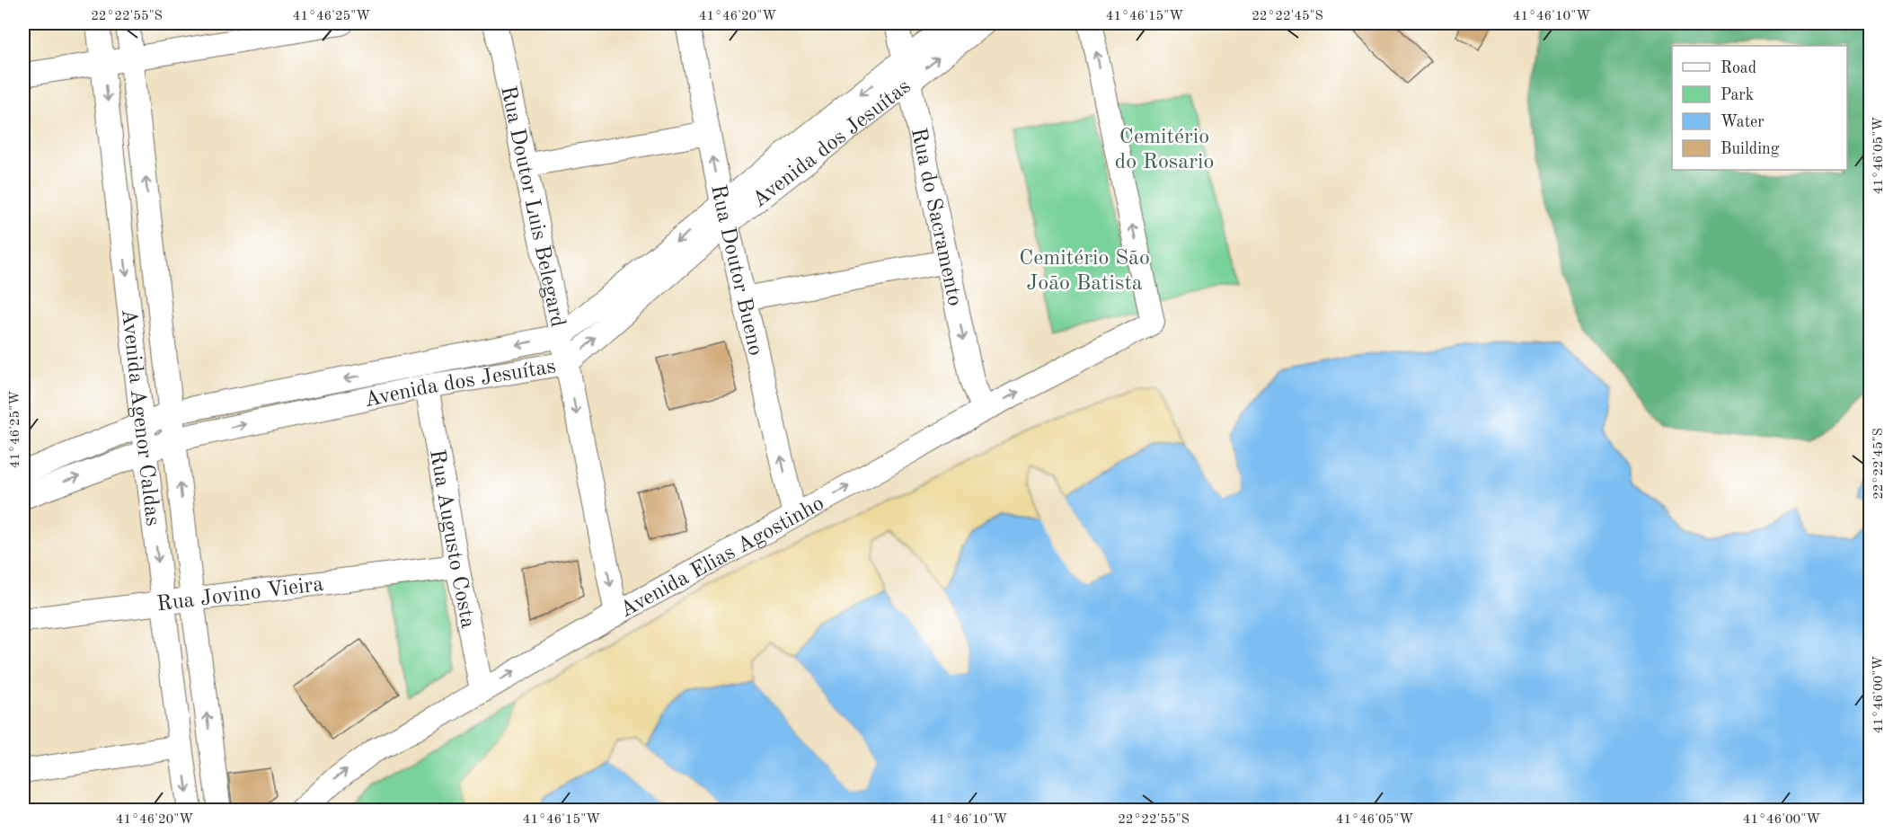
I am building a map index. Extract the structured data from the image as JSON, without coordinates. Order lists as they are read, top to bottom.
{
  "streets": {
    "street": [
      "Avenida dos Jesuítas",
      "Rua Doutor Luis Belegard",
      "Rua do Sacramento",
      "Rua Doutor Bueno",
      "Avenida Agenor Caldas",
      "Rua Augusto Costa",
      "Avenida Elias Agostinho",
      "Rua Jovino Vieira"
    ]
  },
  "crossings": [
    ["Avenida dos Jesuítas", "Rua Doutor Luis Belegard"],
    ["Avenida dos Jesuítas", "Rua do Sacramento"],
    ["Avenida dos Jesuítas", "Rua Doutor Bueno"],
    ["Avenida dos Jesuítas", "Avenida Agenor Caldas"],
    ["Avenida dos Jesuítas", "Rua Augusto Costa"],
    ["Rua Doutor Luis Belegard", "Avenida Elias Agostinho"],
    ["Rua do Sacramento", "Avenida Elias Agostinho"],
    ["Rua Doutor Bueno", "Avenida Elias Agostinho"],
    ["Avenida Agenor Caldas", "Rua Jovino Vieira"],
    ["Rua Augusto Costa", "Avenida Elias Agostinho"],
    ["Rua Augusto Costa", "Rua Jovino Vieira"]
  ],
  "one_way": [
    "Rua Doutor Luis Belegard",
    "Rua do Sacramento",
    "Rua Doutor Bueno",
    "Avenida Elias Agostinho"
  ],
  "parks": ["Cemitério do Rosario", "Cemitério São João Batista"],
  "legend": [
    "Road",
    "Park",
    "Water",
    "Building"
  ],
  "coordinates": [
    "22°22'55\"S",
    "41°46'25\"W",
    "41°46'20\"W",
    "41°46'15\"W",
    "22°22'45\"S",
    "41°46'10\"W",
    "41°46'05\"W",
    "41°46'00\"W"
  ]
}
